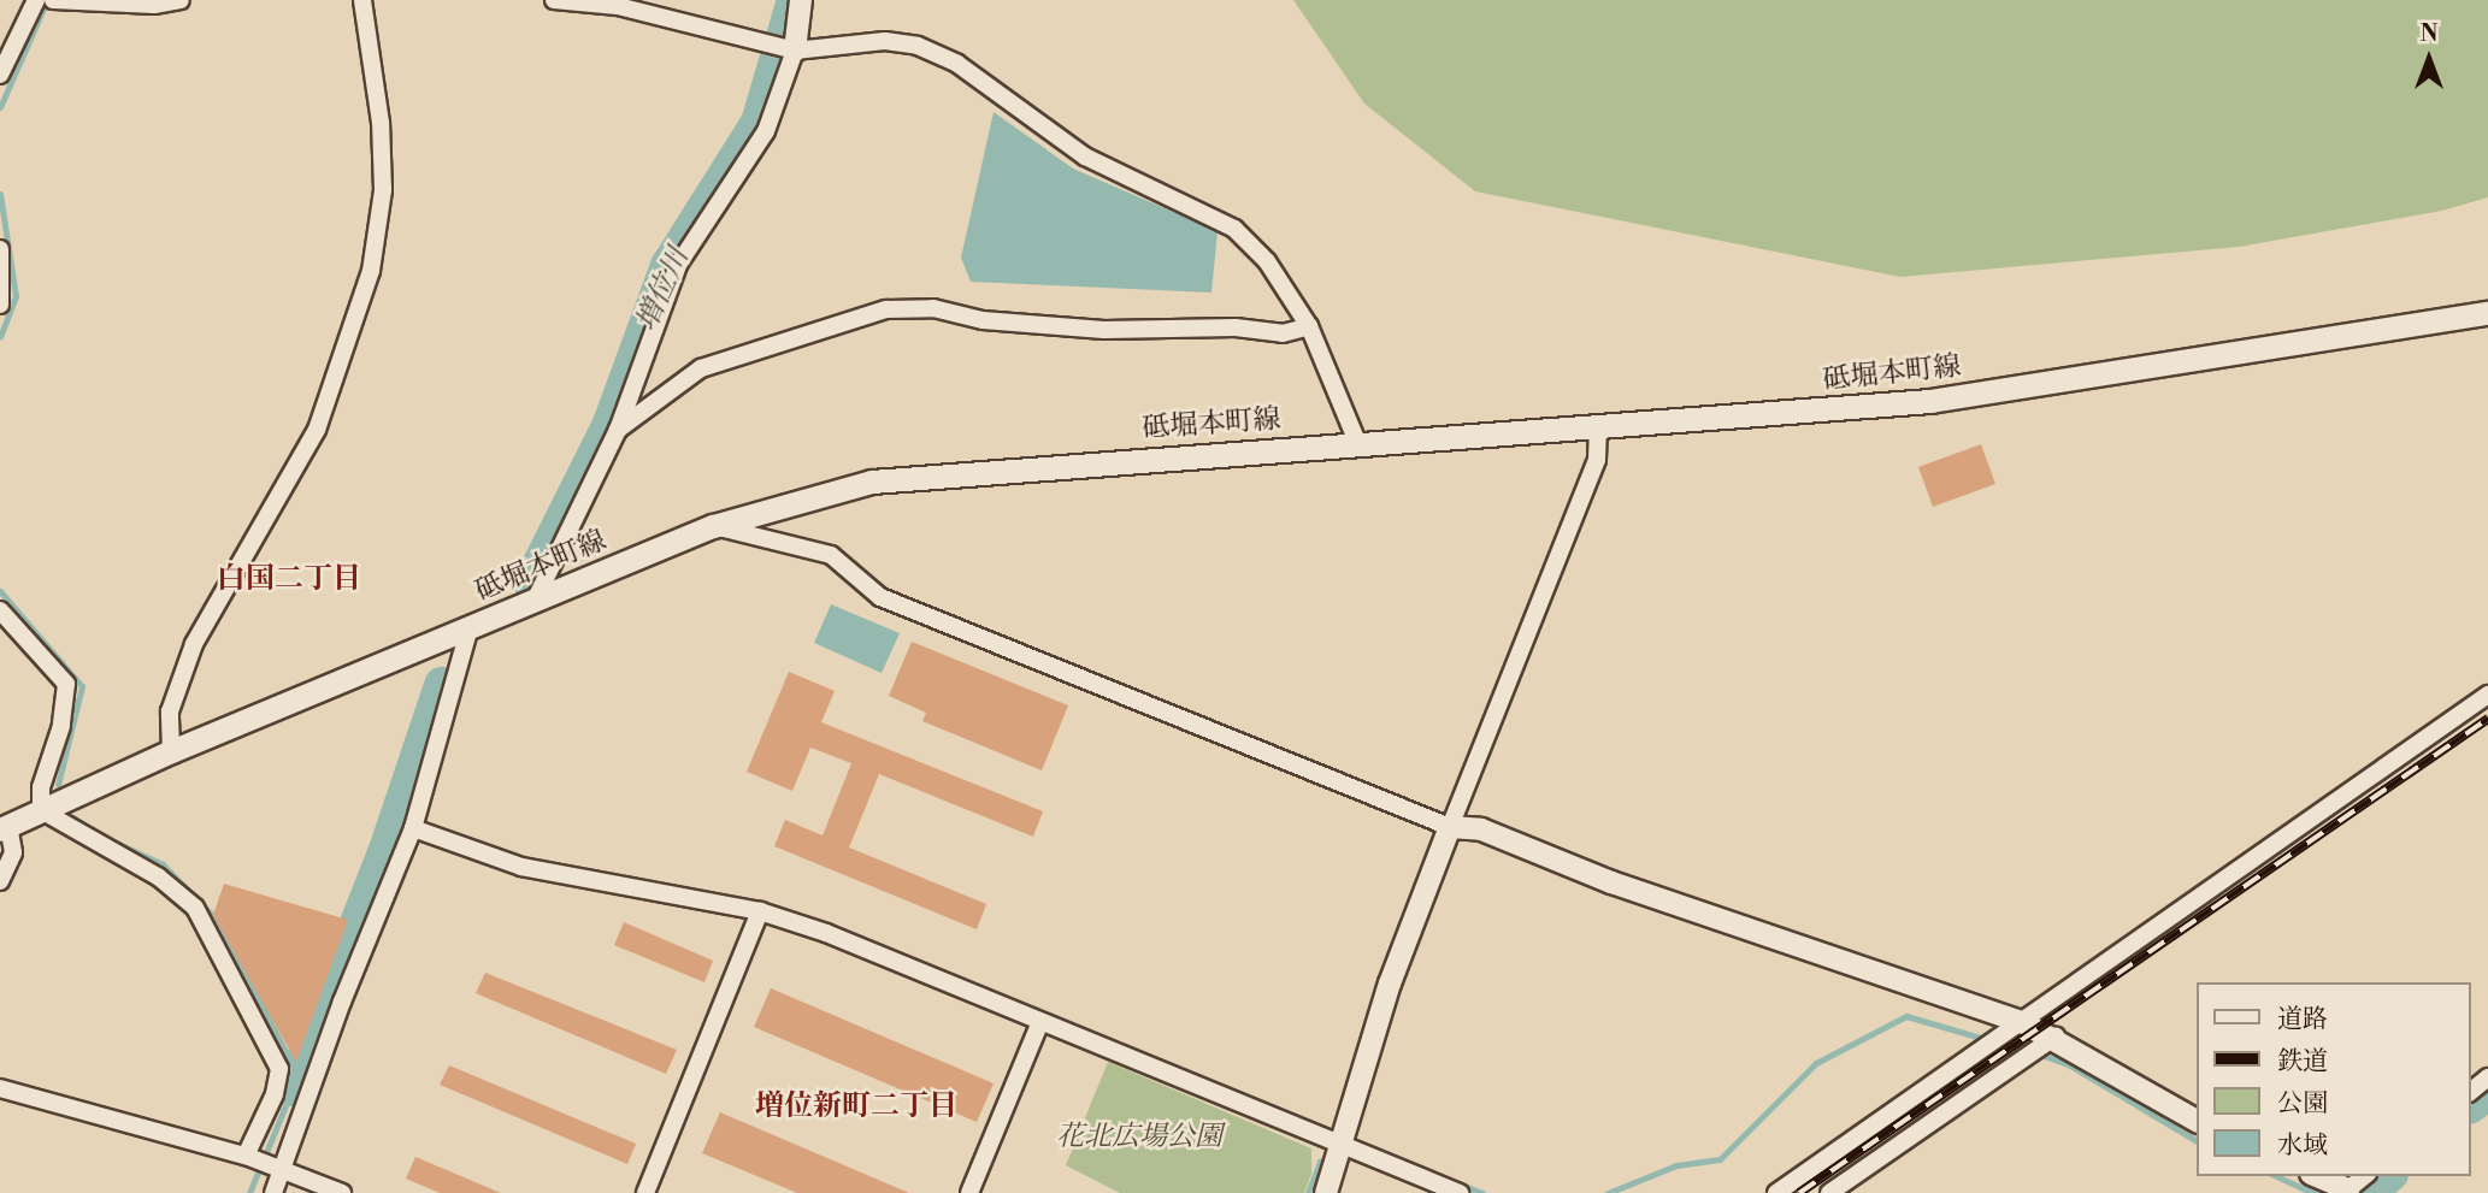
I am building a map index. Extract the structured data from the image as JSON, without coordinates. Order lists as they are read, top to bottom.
{
  "streets": {
    "main road": ["砥堀本町線"]
  },
  "districts": ["白国二丁目", "増位新町二丁目"],
  "water": ["増位川"],
  "parks": ["花北広場公園"],
  "legend": [
    "道路",
    "鉄道",
    "公園",
    "水域"
  ],
  "north": "top"
}
